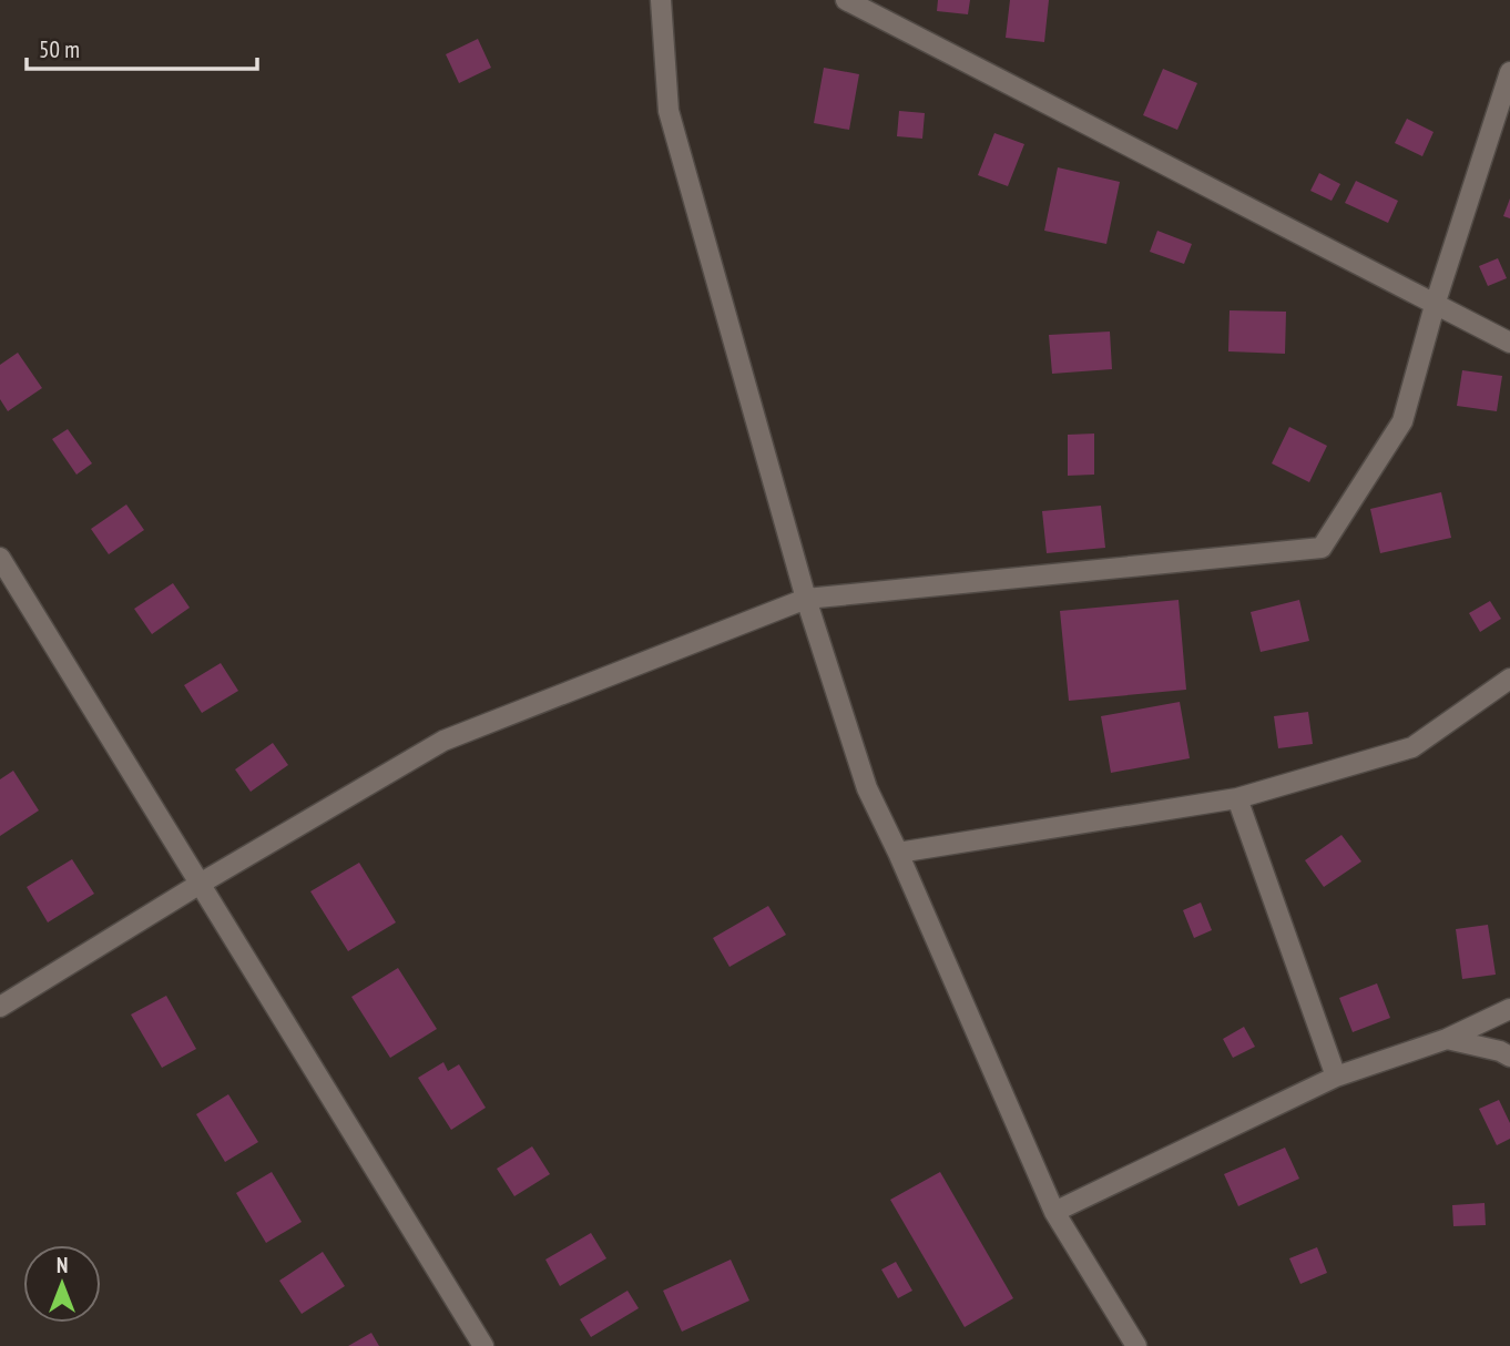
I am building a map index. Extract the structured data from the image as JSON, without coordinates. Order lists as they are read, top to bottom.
{
  "scale_bar": "50 m",
  "north": "top"
}
